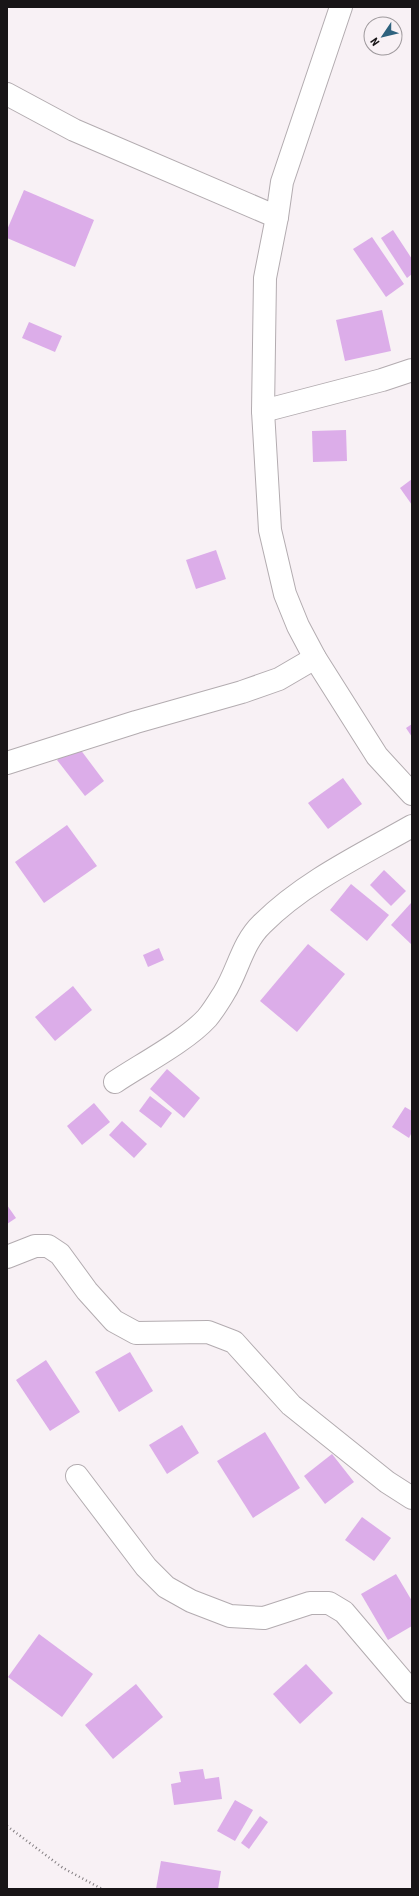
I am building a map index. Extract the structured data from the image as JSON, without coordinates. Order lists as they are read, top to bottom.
{
  "north": "bottom left"
}
